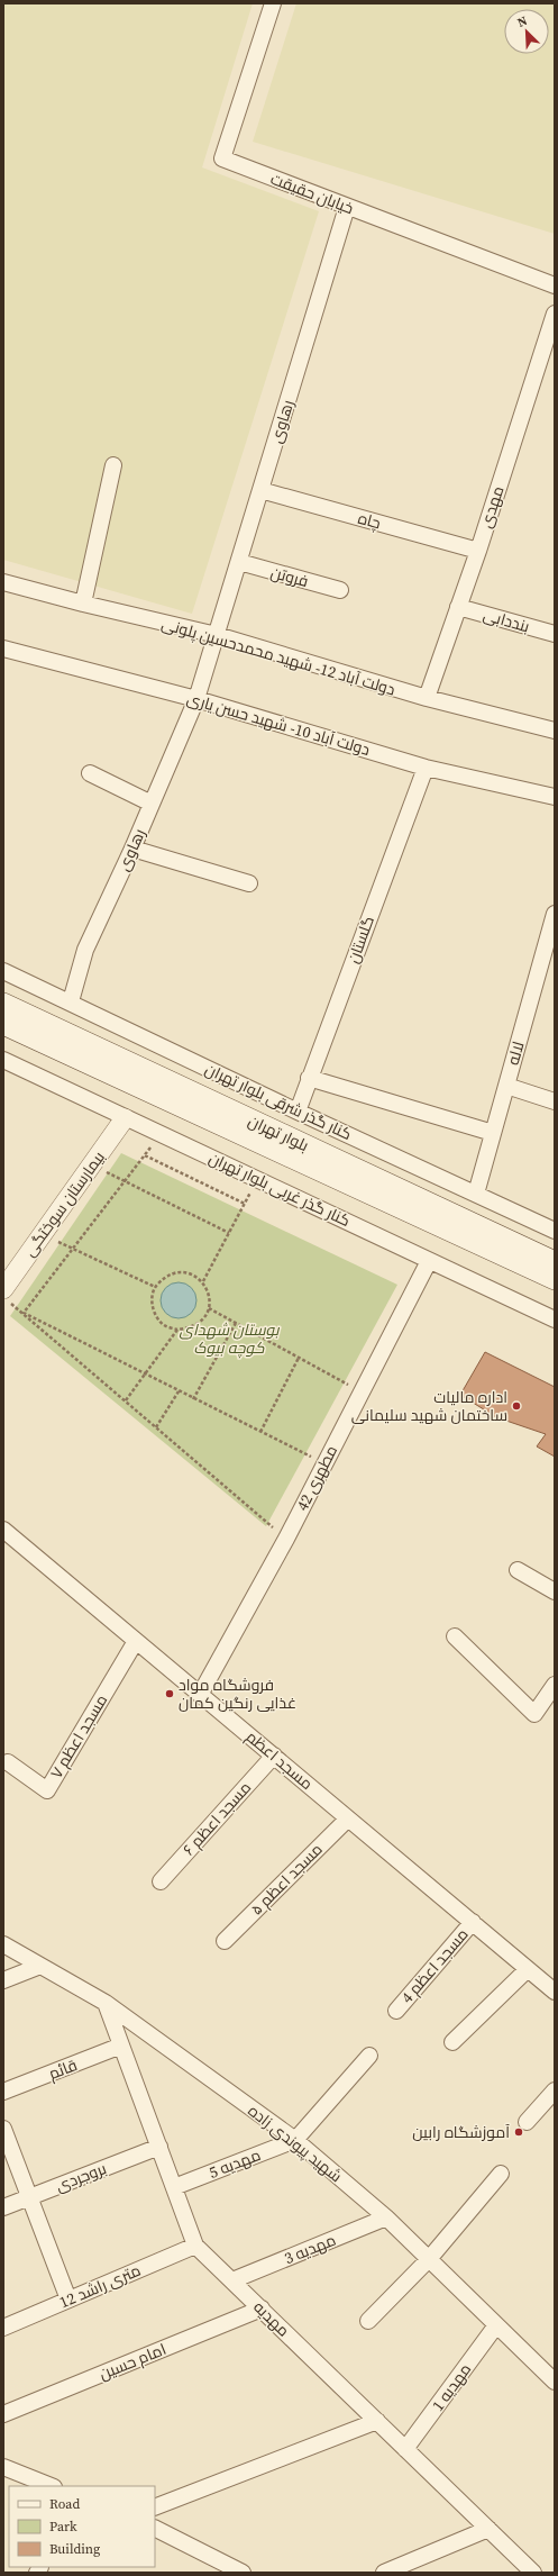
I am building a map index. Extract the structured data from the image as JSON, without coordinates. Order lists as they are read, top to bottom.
{
  "streets": {
    "main road": ["بلوار تهران"],
    "street": [
      "خیابان حقیقت",
      "رهاوی",
      "مهدی",
      "چاه",
      "فروتن",
      "بنددابی",
      "دولت آباد 12- شهید محمدحسین پلونی",
      "دولت آباد 10- شهید حسن یاری",
      "گلستان",
      "لاله",
      "کنار گذر شرقی بلوار تهران",
      "کنار گذر غربی بلوار تهران",
      "بیمارستان سوختگی",
      "مطهری 42",
      "مسجد اعظم ۷",
      "مسجد اعظم",
      "مسجد اعظم ۶",
      "مسجد اعظم ۵",
      "مسجد اعظم 4",
      "قائم",
      "شهید پیوندی زاده",
      "مهدیه 5",
      "بروجردی",
      "مهدیه 3",
      "12 متری راشد",
      "مهدیه",
      "امام حسین",
      "مهدیه 1"
    ]
  },
  "crossings": [
    ["خیابان حقیقت", "رهاوی"],
    ["رهاوی", "چاه"],
    ["رهاوی", "فروتن"],
    ["رهاوی", "دولت آباد 12- شهید محمدحسین پلونی"],
    ["رهاوی", "دولت آباد 10- شهید حسن یاری"],
    ["رهاوی", "کنار گذر شرقی بلوار تهران"],
    ["مهدی", "چاه"],
    ["مهدی", "بنددابی"],
    ["مهدی", "دولت آباد 12- شهید محمدحسین پلونی"],
    ["دولت آباد 10- شهید حسن یاری", "گلستان"],
    ["گلستان", "کنار گذر شرقی بلوار تهران"],
    ["لاله", "کنار گذر شرقی بلوار تهران"],
    ["کنار گذر غربی بلوار تهران", "بیمارستان سوختگی"],
    ["کنار گذر غربی بلوار تهران", "مطهری 42"],
    ["مطهری 42", "مسجد اعظم"],
    ["مسجد اعظم ۷", "مسجد اعظم"],
    ["مسجد اعظم", "مسجد اعظم ۶"],
    ["مسجد اعظم", "مسجد اعظم ۵"],
    ["مسجد اعظم", "مسجد اعظم 4"],
    ["قائم", "مهدیه"],
    ["شهید پیوندی زاده", "مهدیه 5"],
    ["شهید پیوندی زاده", "مهدیه 3"],
    ["شهید پیوندی زاده", "مهدیه"],
    ["شهید پیوندی زاده", "مهدیه 1"],
    ["مهدیه 5", "مهدیه"],
    ["بروجردی", "مهدیه"],
    ["مهدیه 3", "مهدیه"],
    ["12 متری راشد", "مهدیه"],
    ["مهدیه", "امام حسین"],
    ["مهدیه", "مهدیه 1"]
  ],
  "parks": ["بوستان شهدای کوچه بیوک"],
  "places": ["اداره مالیات ساختمان شهید سلیمانی", "فروشگاه مواد غذایی رنگین کمان", "آموزشگاه رابین"],
  "legend": ["Road", "Park", "Building"],
  "north": "top left"
}
